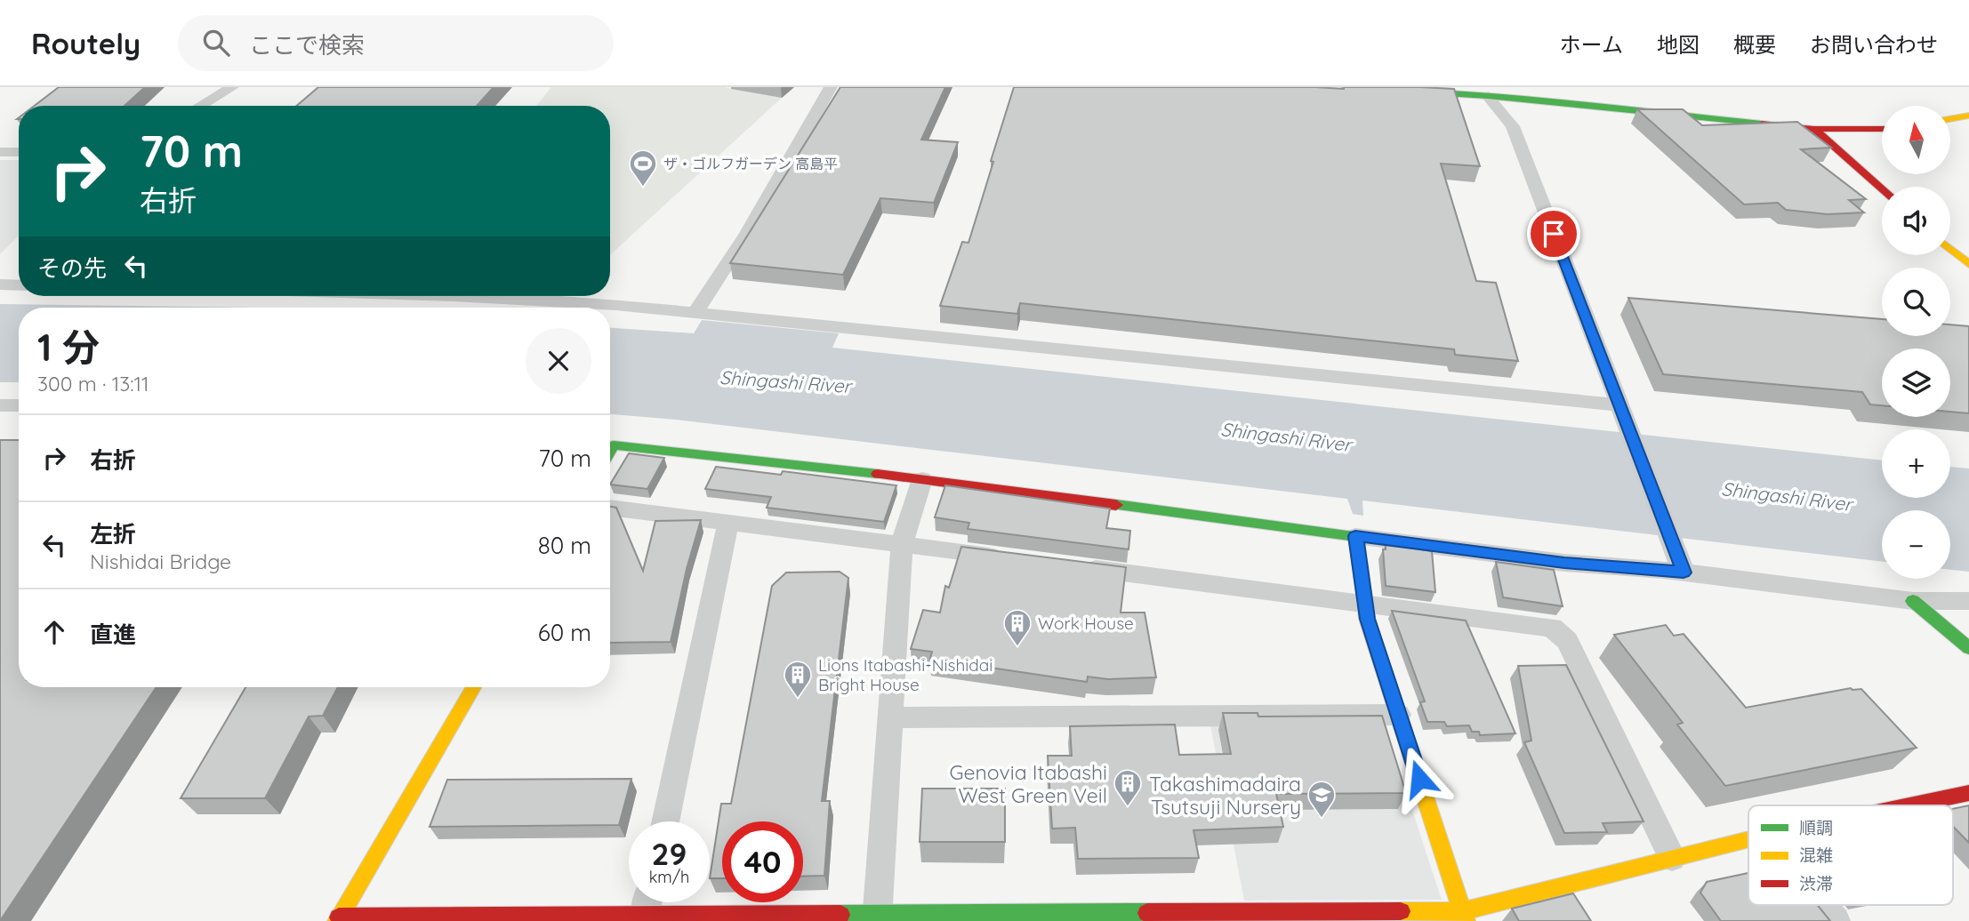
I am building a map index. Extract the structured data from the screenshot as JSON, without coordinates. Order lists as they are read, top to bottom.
{
  "water": ["Shingashi River"],
  "places": {
    "sports": ["ザ・ゴルフガーデン 高島平"],
    "building": ["Work House", "Lions Itabashi-Nishidai Bright House", "Genovia Itabashi West Green Veil"],
    "school or university": ["Takashimadaira Tsutsuji Nursery"]
  },
  "legend": ["順調", "混雑", "渋滞"],
  "north": "top",
  "page": {
    "header": "Routely",
    "search": "ここで検索",
    "nav": [
      "ホーム",
      "地図",
      "概要",
      "お問い合わせ"
    ],
    "map_buttons": ["+", "−"],
    "turn": ["70 m", "右折"],
    "then": "その先",
    "heading": ["1 分", "300 m · 13:11"],
    "list": [
      {
        "name": "右折",
        "value": "70 m"
      },
      {
        "name": "左折",
        "note": "Nishidai Bridge",
        "value": "80 m"
      },
      {
        "name": "直進",
        "value": "60 m"
      }
    ],
    "speed": "29 km/h",
    "limit": "40"
  }
}
